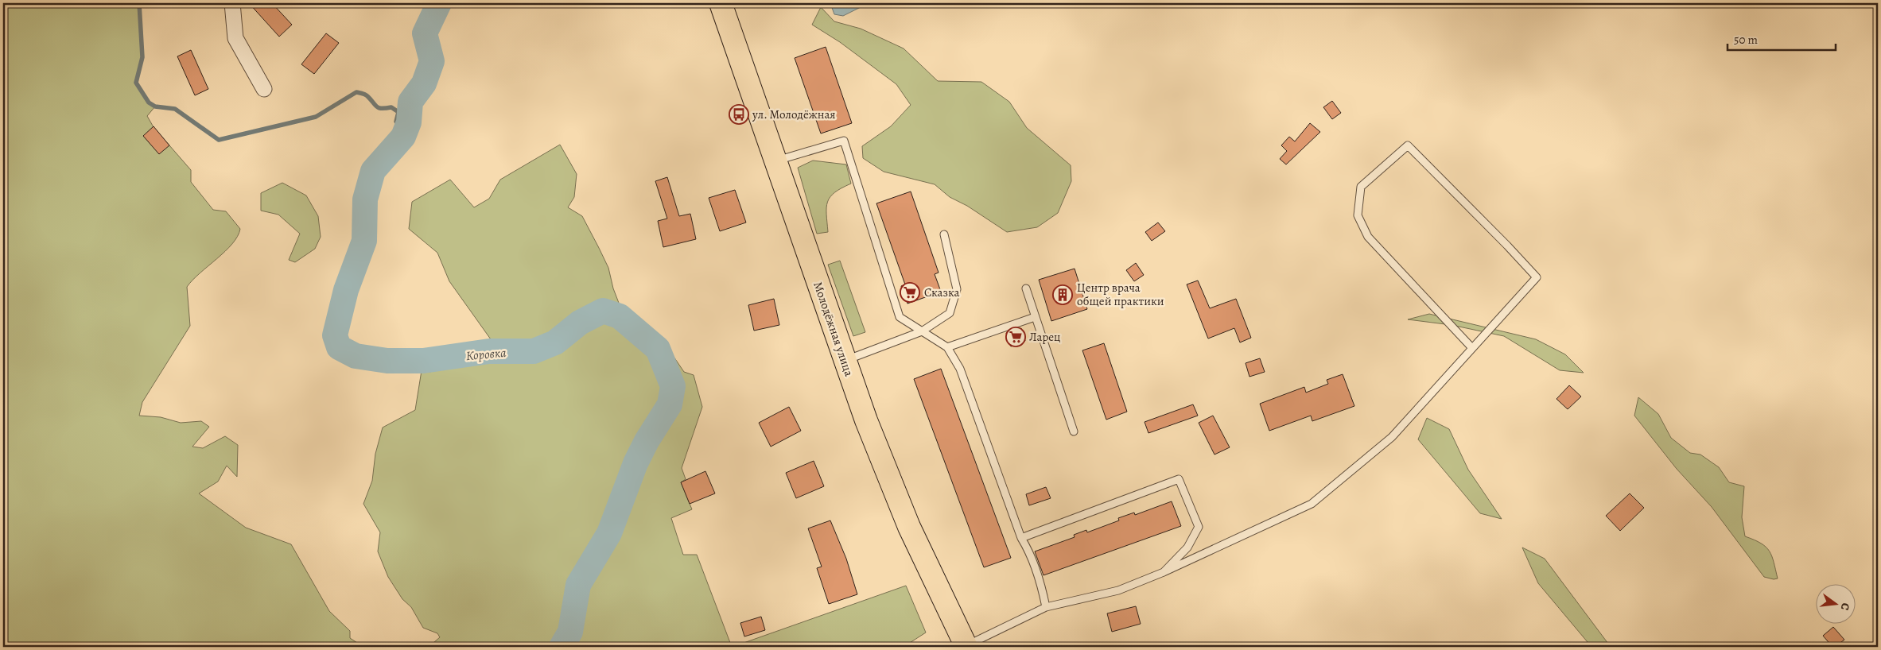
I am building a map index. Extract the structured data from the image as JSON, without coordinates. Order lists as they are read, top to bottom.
{
  "streets": {
    "main road": ["Молодёжная улица"]
  },
  "water": ["Коровка"],
  "places": {
    "bus stop": ["ул. Молодёжная"],
    "supermarket": ["Сказка", "Ларец"],
    "building": ["Центр врача общей практики"]
  },
  "scale_bar": "50 m",
  "north": "right"
}
